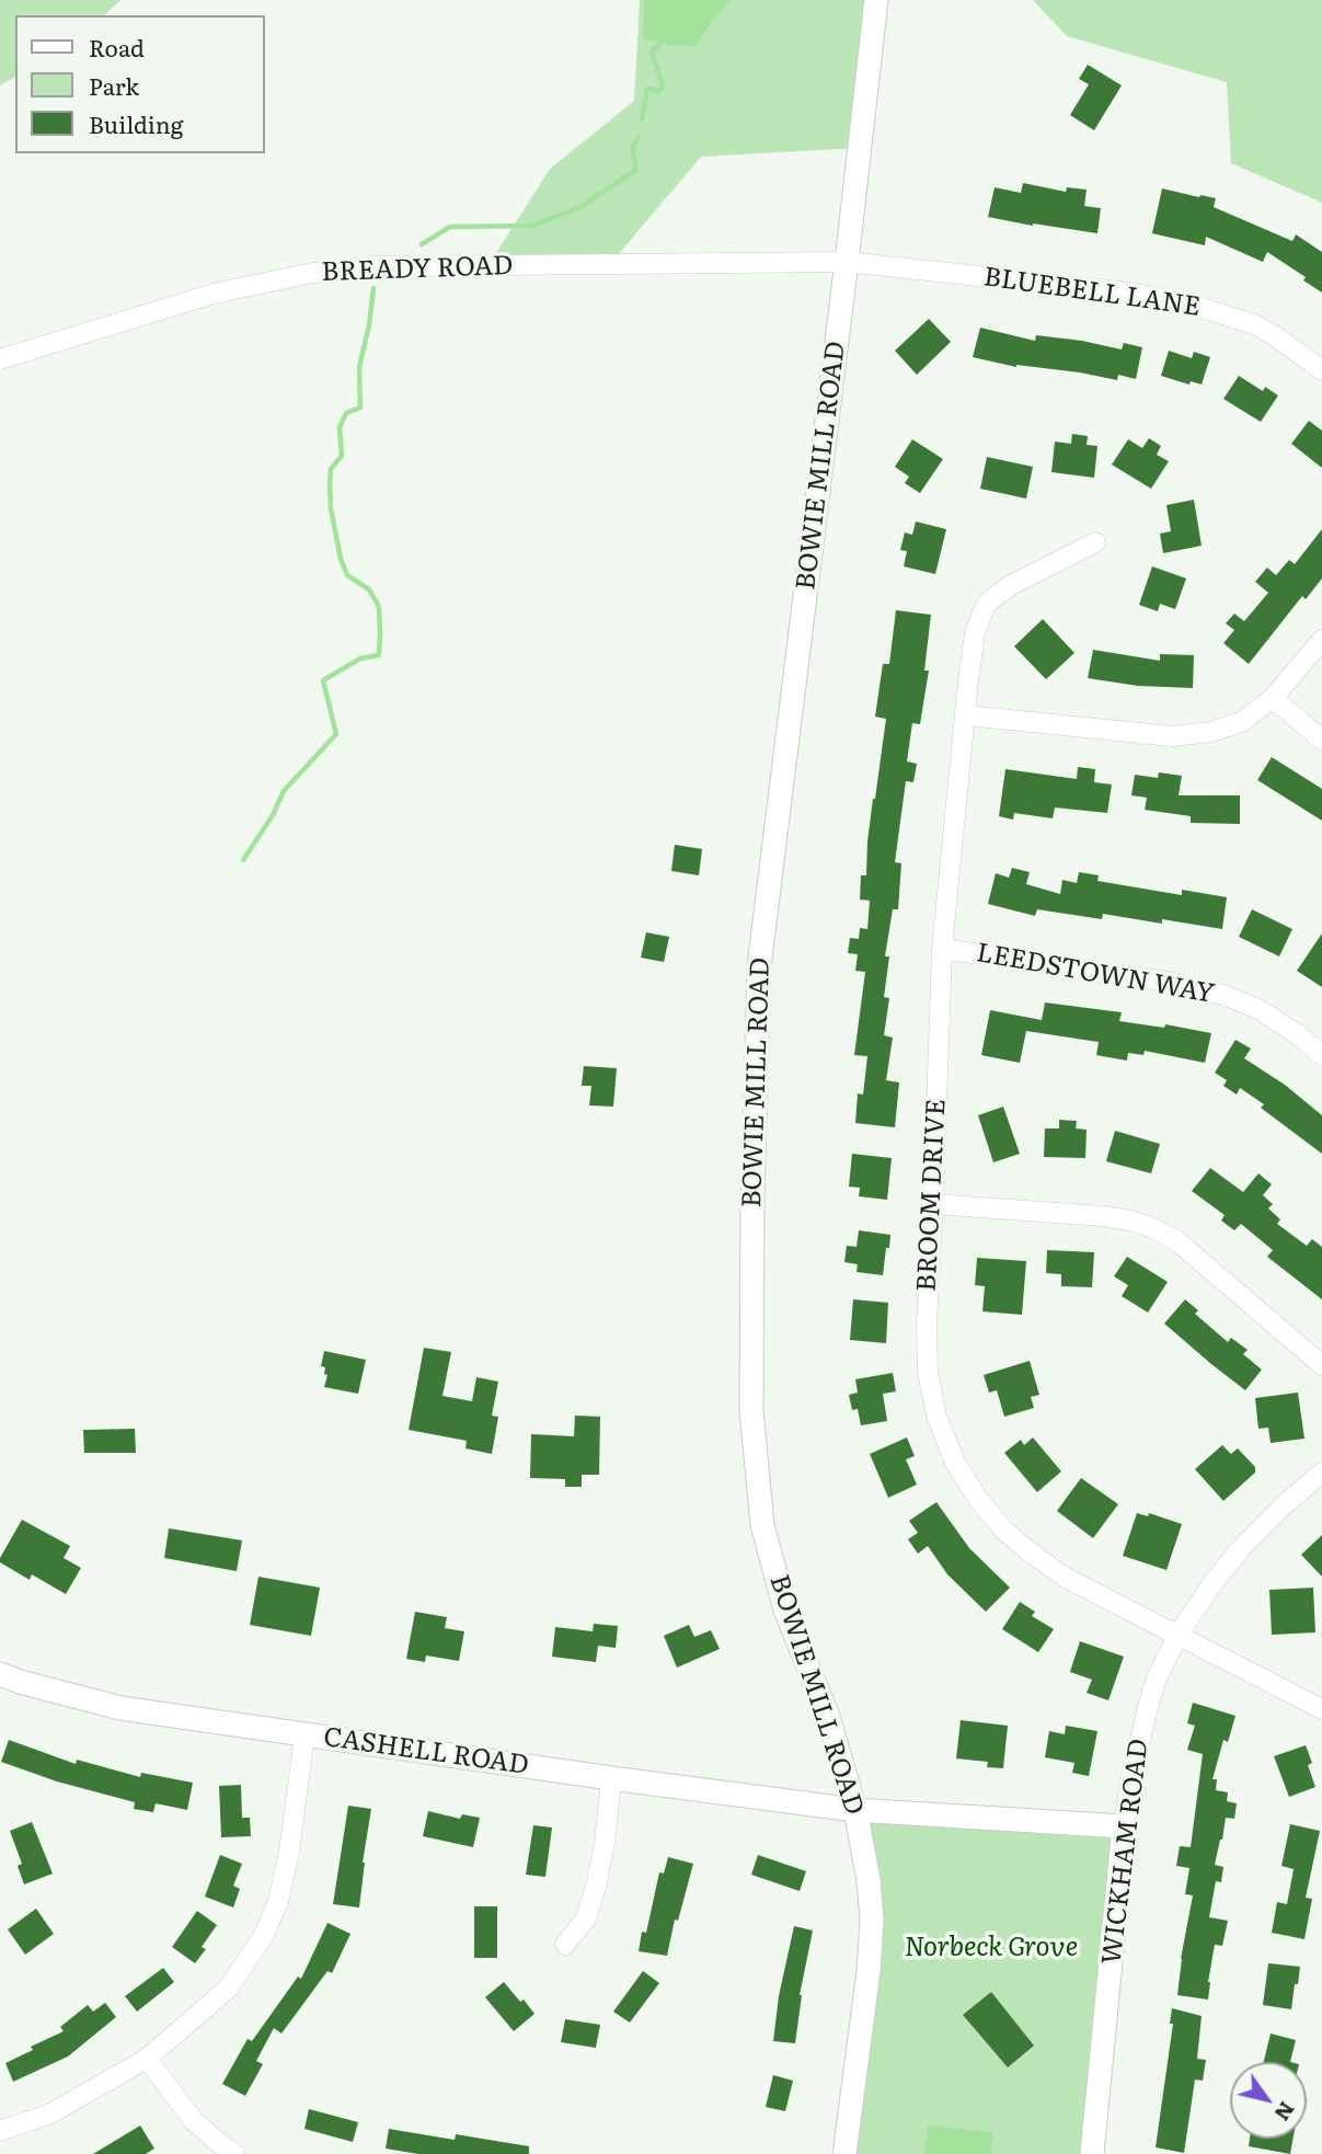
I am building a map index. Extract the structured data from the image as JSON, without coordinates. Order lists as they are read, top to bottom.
{
  "streets": {
    "street": [
      "BREADY ROAD",
      "BLUEBELL LANE",
      "BOWIE MILL ROAD",
      "LEEDSTOWN WAY",
      "BROOM DRIVE",
      "CASHELL ROAD",
      "WICKHAM ROAD"
    ]
  },
  "crossings": [
    ["BREADY ROAD", "BLUEBELL LANE"],
    ["BREADY ROAD", "BOWIE MILL ROAD"],
    ["BLUEBELL LANE", "BOWIE MILL ROAD"],
    ["BOWIE MILL ROAD", "CASHELL ROAD"],
    ["LEEDSTOWN WAY", "BROOM DRIVE"],
    ["BROOM DRIVE", "WICKHAM ROAD"],
    ["CASHELL ROAD", "WICKHAM ROAD"]
  ],
  "parks": ["Norbeck Grove"],
  "legend": ["Road", "Park", "Building"],
  "north": "bottom right"
}
